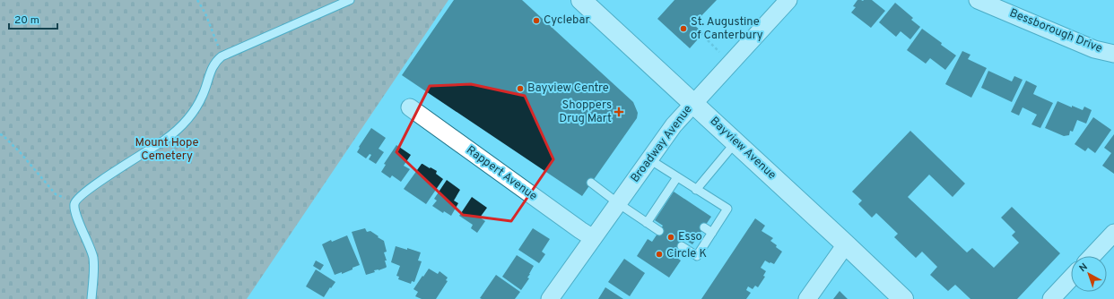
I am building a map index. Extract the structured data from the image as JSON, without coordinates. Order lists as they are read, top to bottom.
{
  "streets": {
    "main road": ["Bayview Avenue"],
    "street": ["Bessborough Drive", "Broadway Avenue", "Rappert Avenue"]
  },
  "crossings": [
    ["Broadway Avenue", "Bayview Avenue"],
    ["Broadway Avenue", "Rappert Avenue"]
  ],
  "parks": ["Mount Hope Cemetery"],
  "places": {
    "other": [
      "Cyclebar",
      "St. Augustine of Canterbury",
      "Bayview Centre",
      "Esso",
      "Circle K"
    ],
    "health": ["Shoppers Drug Mart"]
  },
  "scale_bar": "20 m",
  "north": "top left"
}
